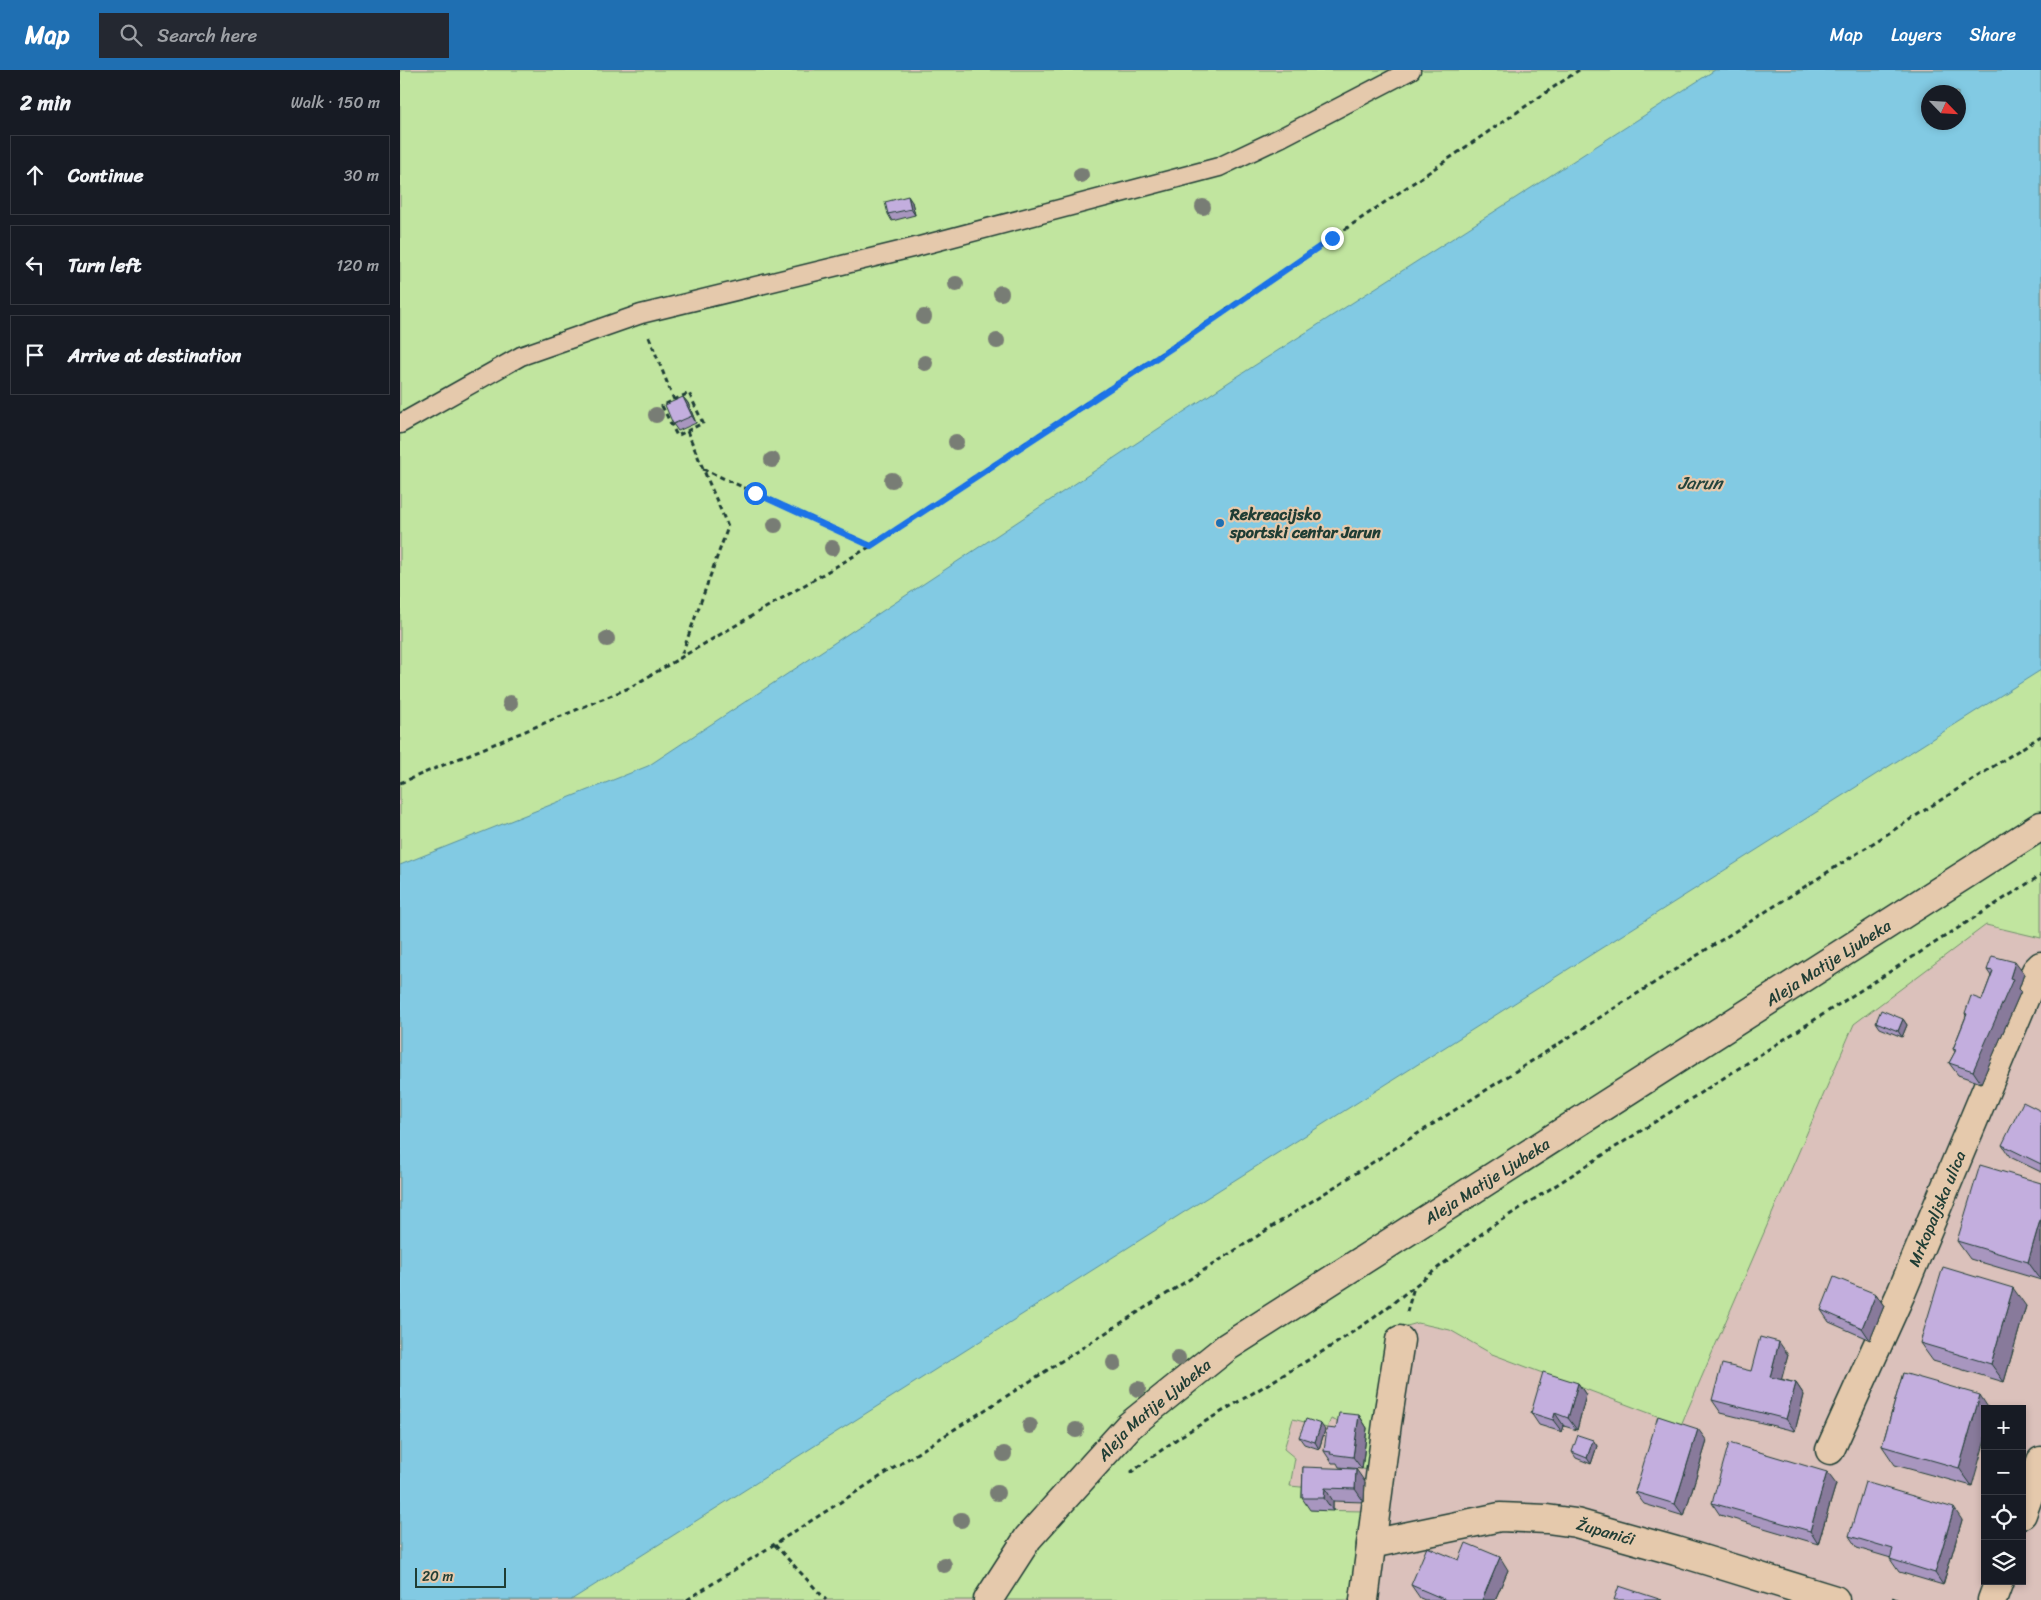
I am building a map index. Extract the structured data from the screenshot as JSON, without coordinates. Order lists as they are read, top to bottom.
{
  "streets": {
    "street": ["Aleja Matije Ljubeka", "Mrkopaljska ulica", "Županići"]
  },
  "water": ["Jarun"],
  "places": ["Rekreacijsko sportski centar Jarun"],
  "scale_bar": "20 m",
  "north": "bottom right",
  "page": {
    "header": "Map",
    "search": "Search here",
    "nav": ["Map", "Layers", "Share"],
    "heading": ["2 min", "Walk · 150 m"],
    "list": [
      ["Continue", "30 m"],
      ["Turn left", "120 m"],
      "Arrive at destination"
    ],
    "map_buttons": ["+", "−"],
    "scale": "20 m"
  }
}
